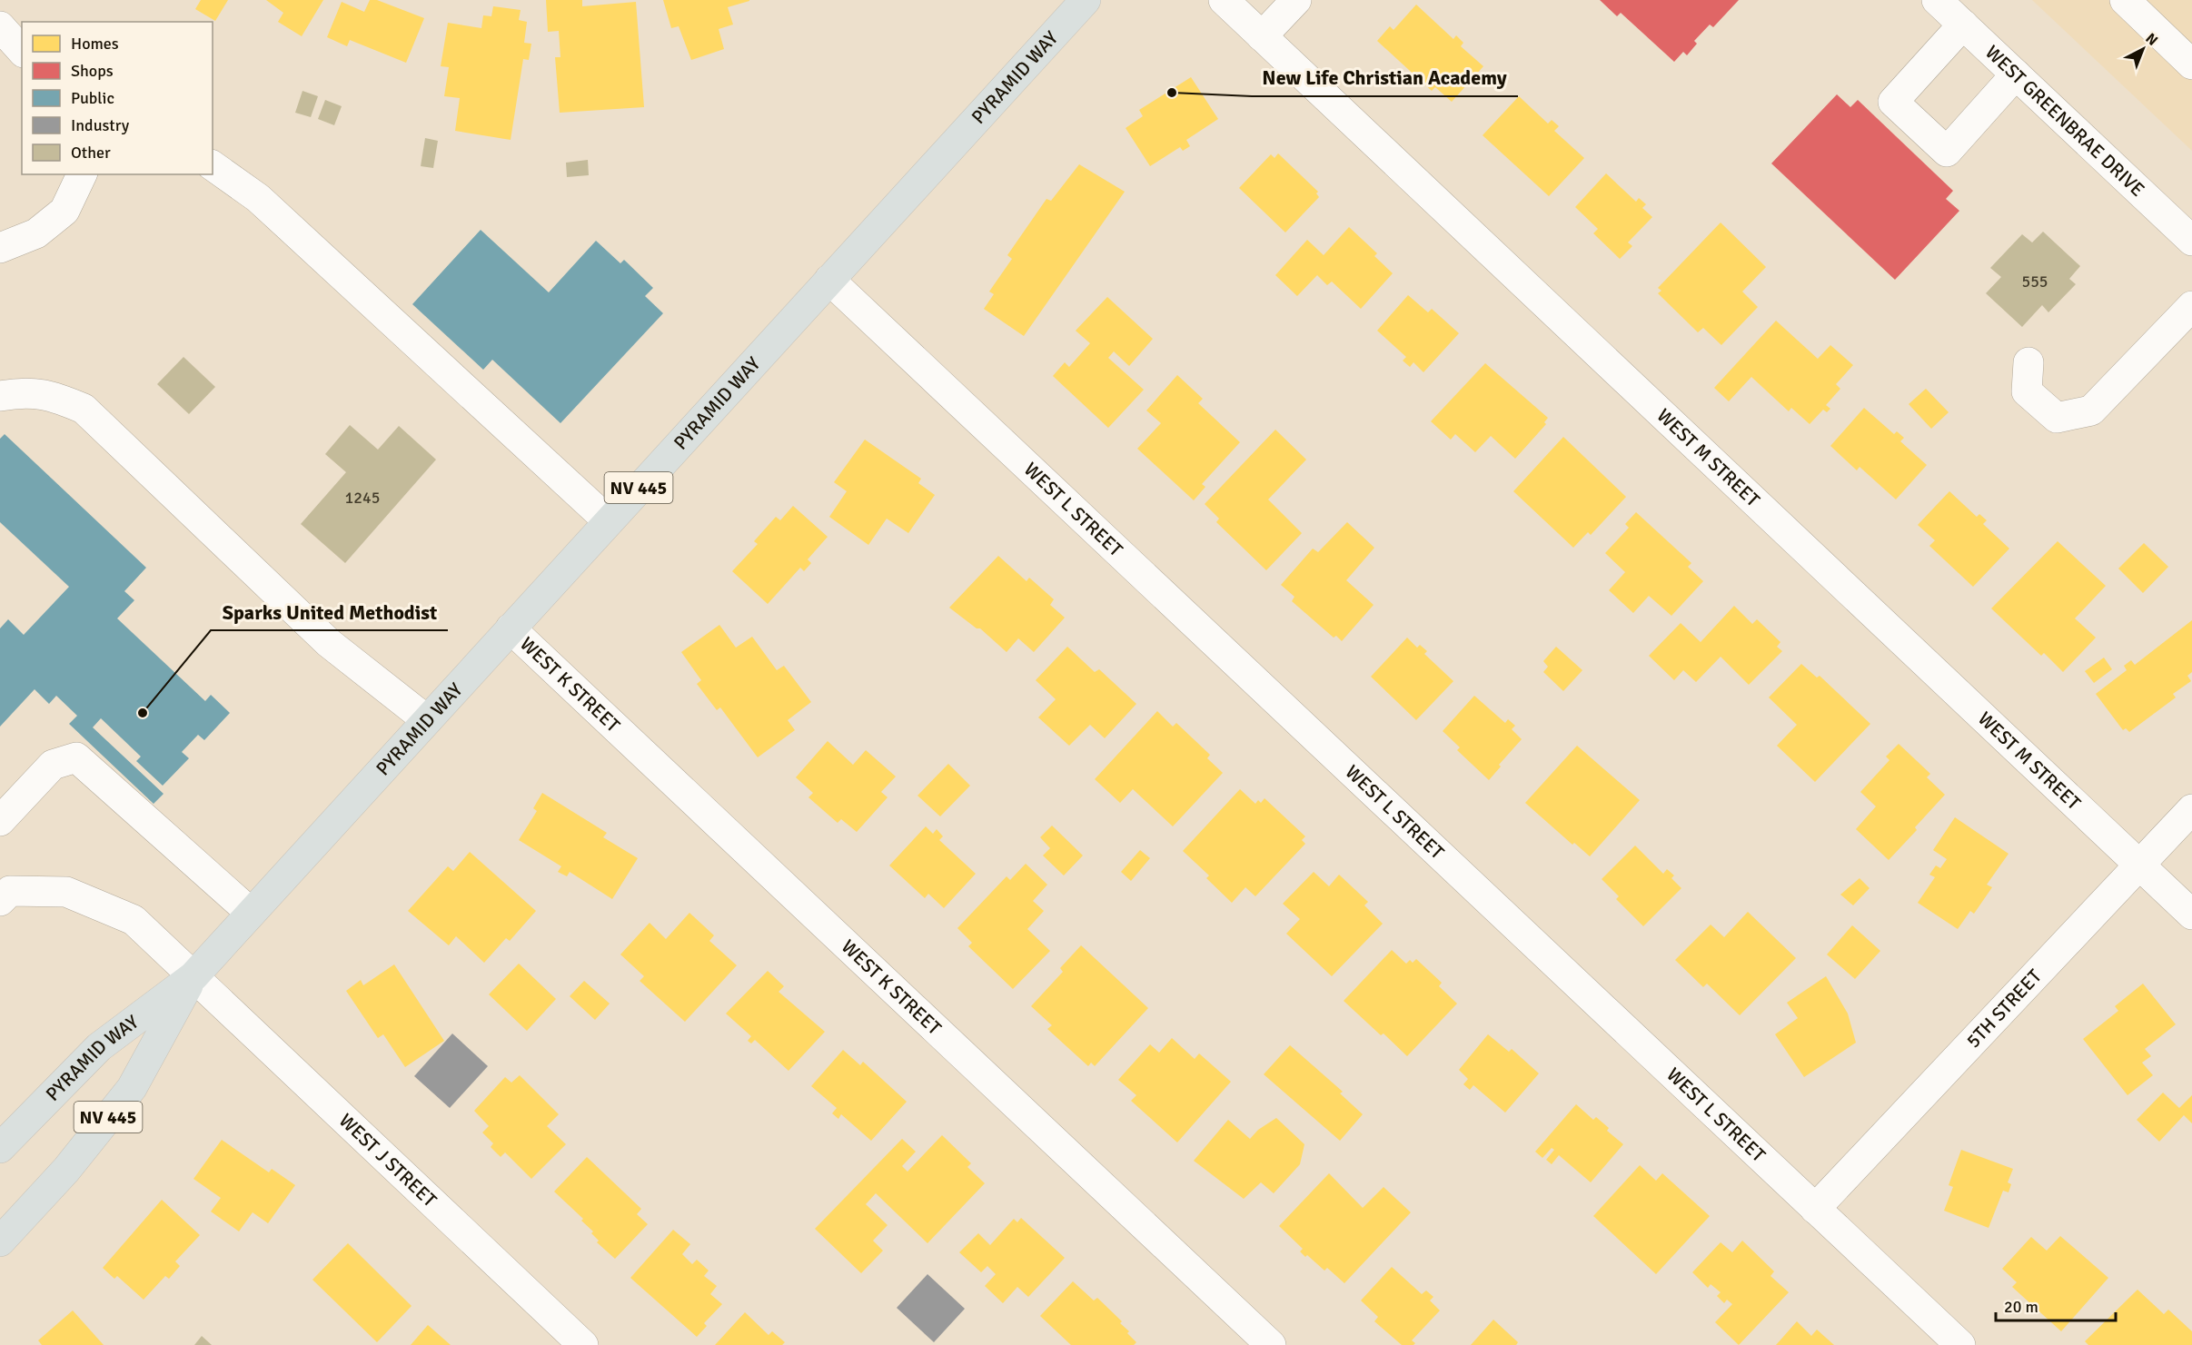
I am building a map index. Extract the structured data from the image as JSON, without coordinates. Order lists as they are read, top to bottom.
{
  "streets": {
    "main road": ["PYRAMID WAY", "NV 445"],
    "street": [
      "WEST GREENBRAE DRIVE",
      "WEST M STREET",
      "WEST L STREET",
      "WEST K STREET",
      "5TH STREET",
      "WEST J STREET"
    ]
  },
  "crossings": [
    ["PYRAMID WAY", "WEST L STREET"],
    ["PYRAMID WAY", "WEST K STREET"],
    ["PYRAMID WAY", "WEST J STREET"],
    ["WEST M STREET", "5TH STREET"],
    ["WEST L STREET", "5TH STREET"]
  ],
  "places": ["New Life Christian Academy", "Sparks United Methodist"],
  "house_numbers": ["555", "1245"],
  "legend": [
    "Homes",
    "Shops",
    "Public",
    "Industry",
    "Other"
  ],
  "scale_bar": "20 m",
  "north": "top right"
}
